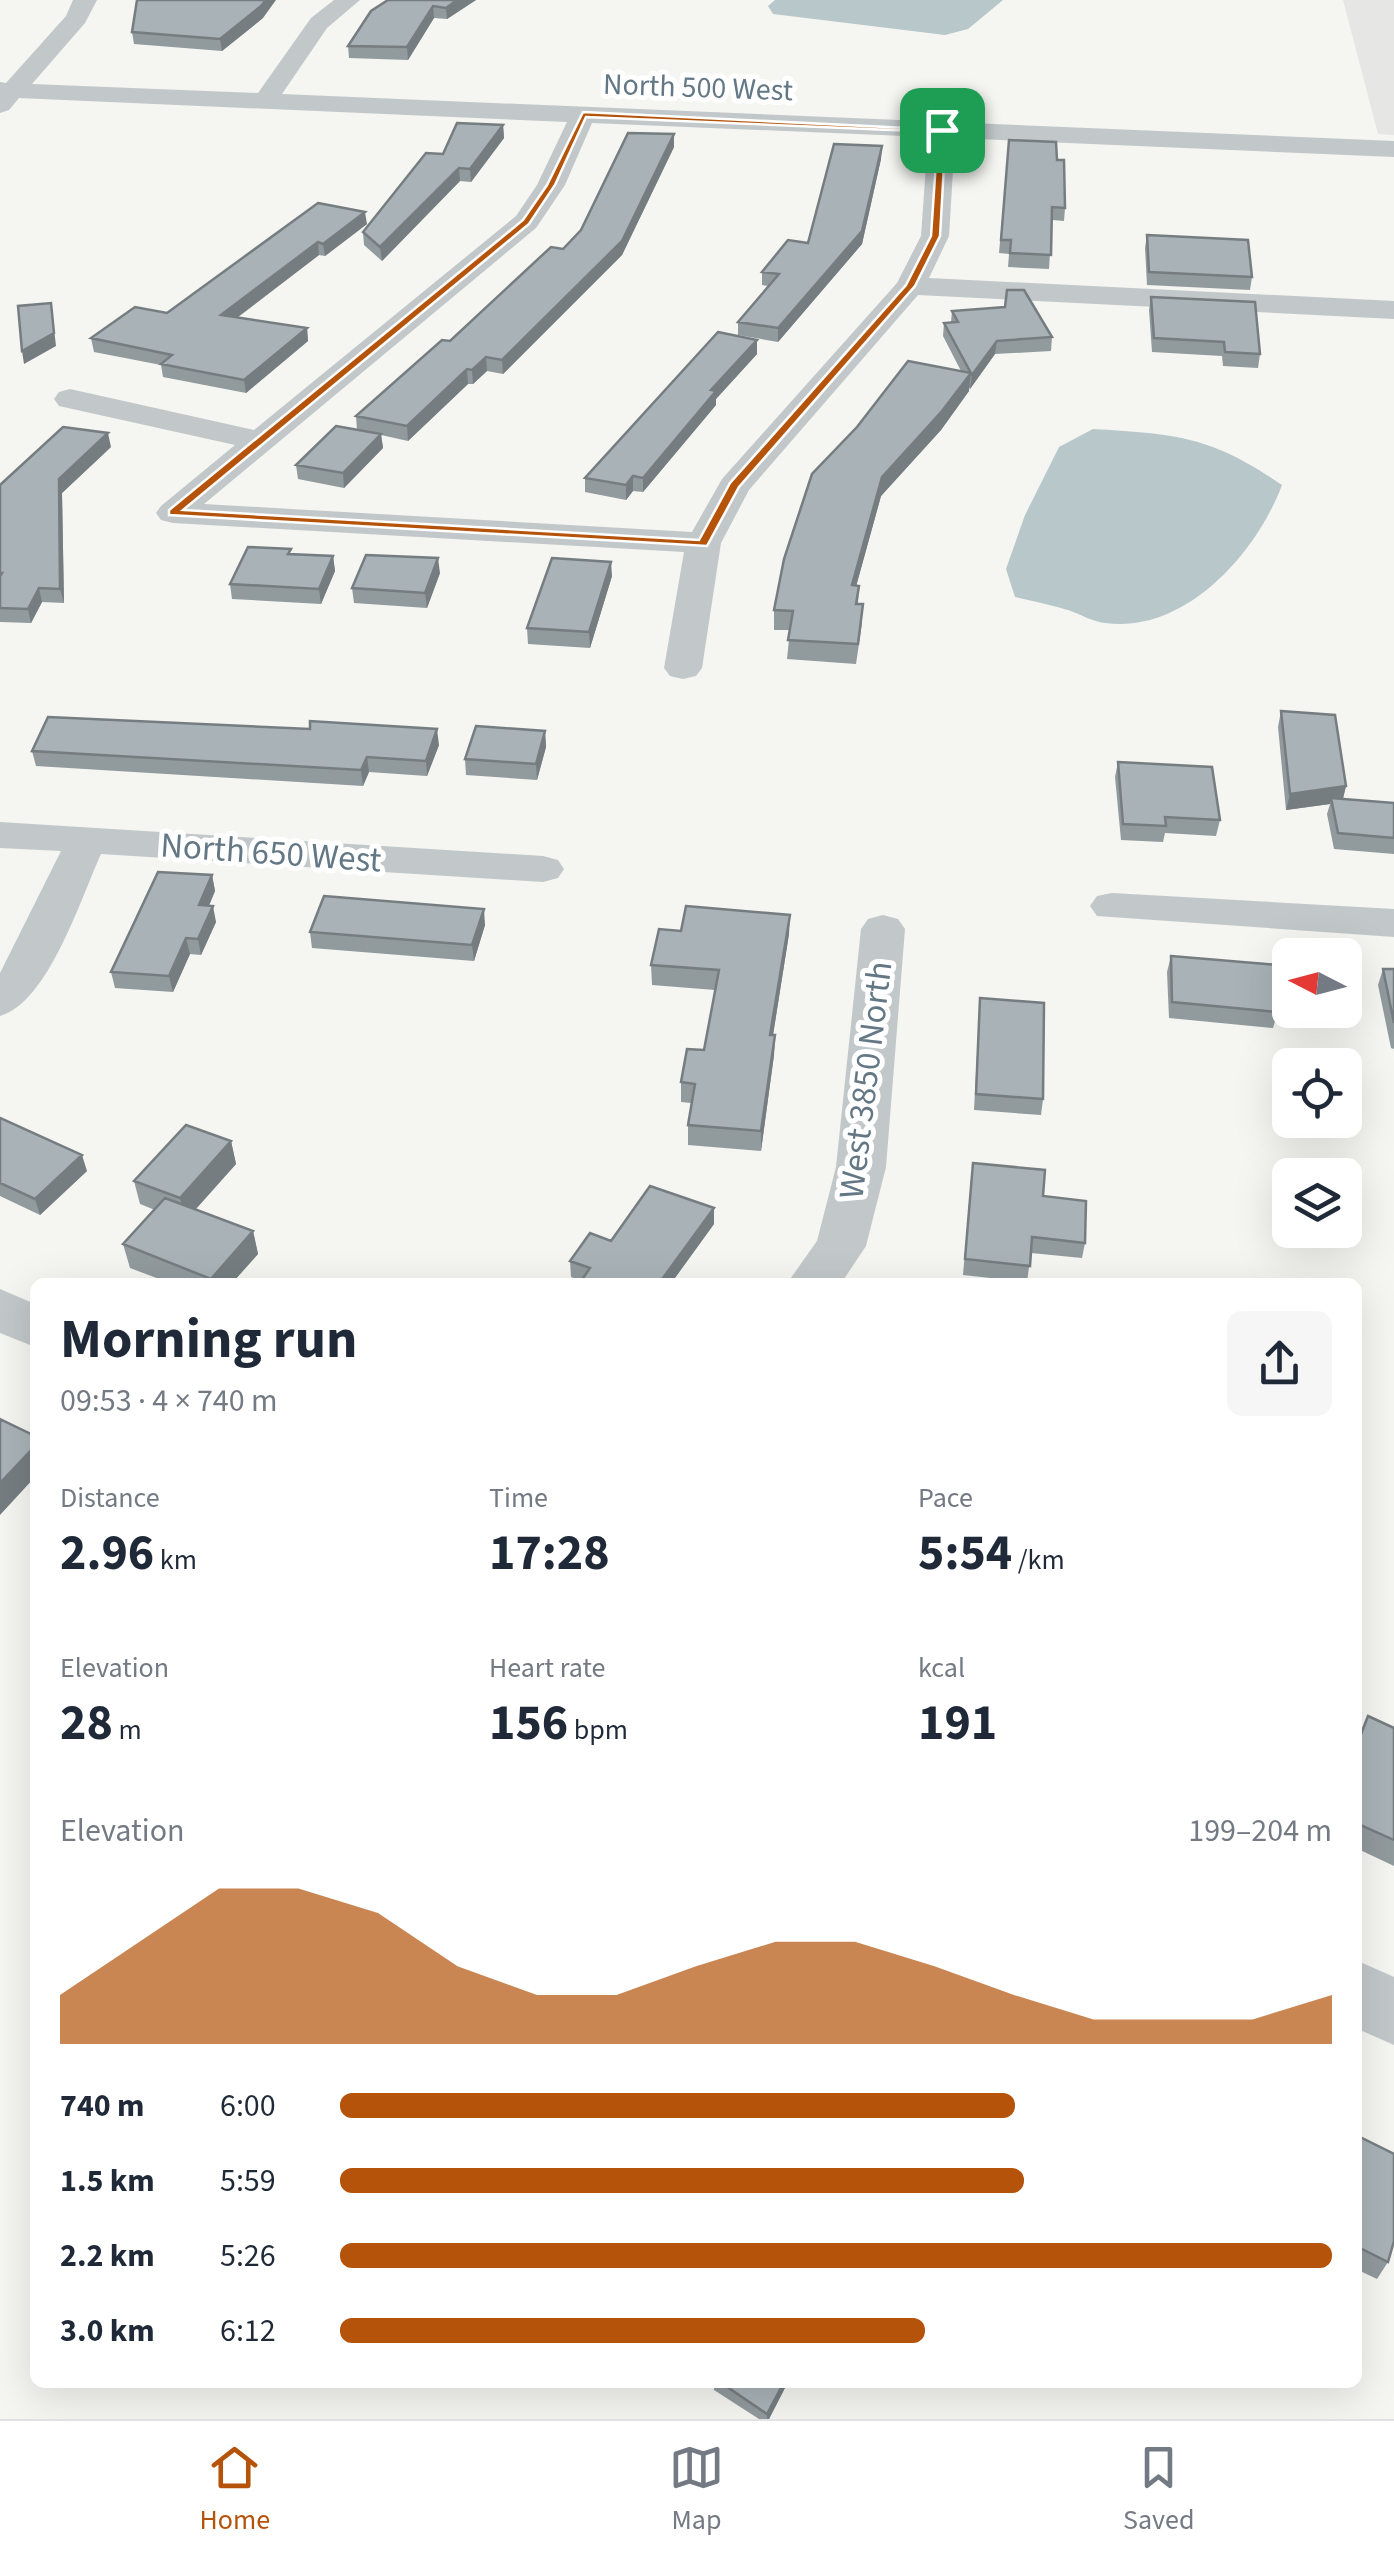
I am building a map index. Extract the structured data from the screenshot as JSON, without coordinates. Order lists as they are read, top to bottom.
{
  "streets": {
    "street": ["North 500 West", "North 650 West", "West 3850 North"]
  },
  "north": "left",
  "page": {
    "heading": ["Morning run", "09:53 · 4 × 740 m"],
    "stats": [
      ["Distance", "2.96 km"],
      ["Time", "17:28"],
      ["Pace", "5:54 /km"],
      ["Elevation", "28 m"],
      ["Heart rate", "156 bpm"],
      ["kcal", "191"]
    ],
    "chart": ["Elevation", "199–204 m"],
    "list": [
      {
        "name": "740 m",
        "note": "6:00"
      },
      {
        "name": "1.5 km",
        "note": "5:59"
      },
      {
        "name": "2.2 km",
        "note": "5:26"
      },
      {
        "name": "3.0 km",
        "note": "6:12"
      }
    ],
    "tabs": ["Home", "Map", "Saved"]
  }
}
